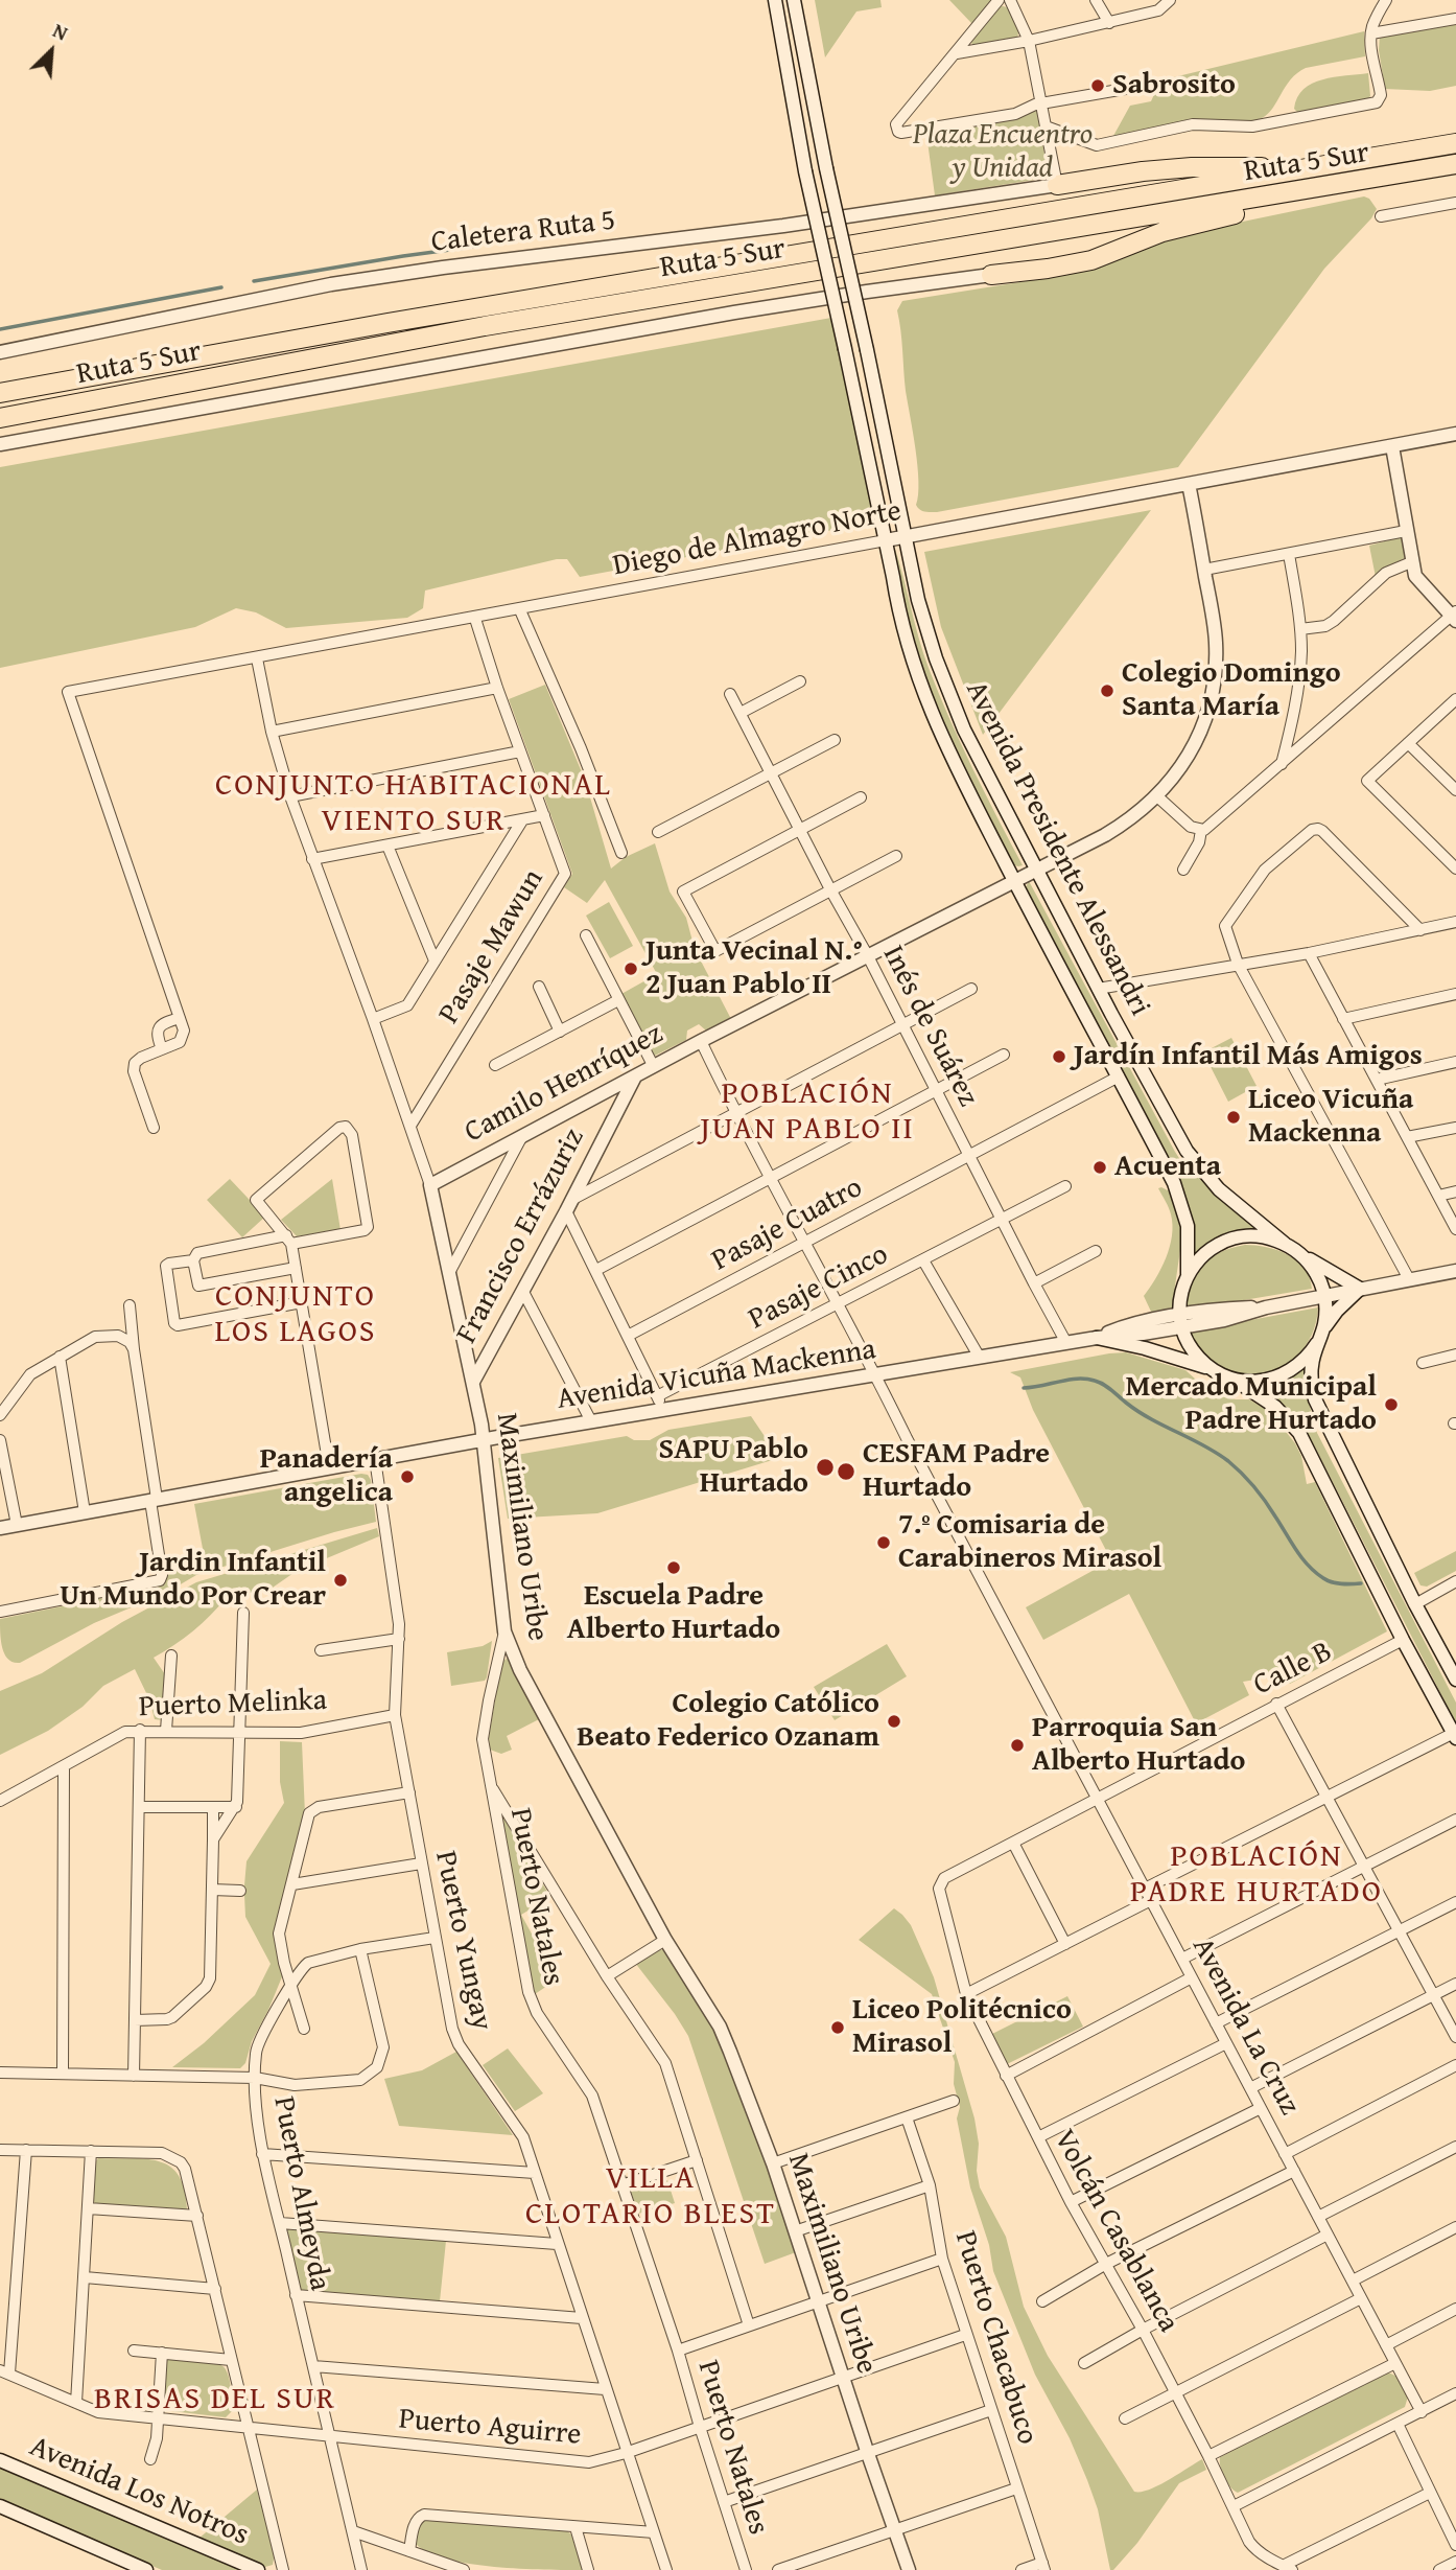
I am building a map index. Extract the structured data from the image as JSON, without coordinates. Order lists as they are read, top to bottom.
{
  "streets": {
    "highway": ["Ruta 5 Sur"],
    "street": [
      "Caletera Ruta 5",
      "Diego de Almagro Norte",
      "Avenida Presidente Alessandri",
      "Pasaje Mawun",
      "Inés de Suárez",
      "Camilo Henríquez",
      "Pasaje Cuatro",
      "Francisco Errázuriz",
      "Pasaje Cinco",
      "Avenida Vicuña Mackenna",
      "Maximiliano Uribe",
      "Calle B",
      "Puerto Melinka",
      "Puerto Natales",
      "Puerto Yungay",
      "Avenida La Cruz",
      "Puerto Almeyda",
      "Volcán Casablanca",
      "Puerto Chacabuco",
      "Puerto Aguirre",
      "Avenida Los Notros"
    ]
  },
  "crossings": [
    ["Diego de Almagro Norte", "Avenida Presidente Alessandri"],
    ["Diego de Almagro Norte", "Pasaje Mawun"],
    ["Diego de Almagro Norte", "Camilo Henríquez"],
    ["Diego de Almagro Norte", "Maximiliano Uribe"],
    ["Avenida Presidente Alessandri", "Camilo Henríquez"],
    ["Avenida Presidente Alessandri", "Pasaje Cuatro"],
    ["Avenida Presidente Alessandri", "Avenida Vicuña Mackenna"],
    ["Pasaje Mawun", "Maximiliano Uribe"],
    ["Inés de Suárez", "Camilo Henríquez"],
    ["Inés de Suárez", "Pasaje Cuatro"],
    ["Inés de Suárez", "Pasaje Cinco"],
    ["Inés de Suárez", "Avenida Vicuña Mackenna"],
    ["Camilo Henríquez", "Francisco Errázuriz"],
    ["Camilo Henríquez", "Maximiliano Uribe"],
    ["Camilo Henríquez", "Avenida La Cruz"],
    ["Pasaje Cuatro", "Avenida La Cruz"],
    ["Francisco Errázuriz", "Maximiliano Uribe"],
    ["Pasaje Cinco", "Avenida La Cruz"],
    ["Avenida Vicuña Mackenna", "Maximiliano Uribe"],
    ["Avenida Vicuña Mackenna", "Puerto Yungay"],
    ["Avenida Vicuña Mackenna", "Avenida La Cruz"],
    ["Maximiliano Uribe", "Puerto Natales"],
    ["Maximiliano Uribe", "Puerto Aguirre"],
    ["Calle B", "Avenida La Cruz"],
    ["Calle B", "Volcán Casablanca"],
    ["Puerto Melinka", "Puerto Yungay"],
    ["Puerto Natales", "Puerto Aguirre"],
    ["Puerto Yungay", "Puerto Almeyda"],
    ["Puerto Yungay", "Puerto Aguirre"],
    ["Puerto Almeyda", "Puerto Aguirre"],
    ["Puerto Chacabuco", "Puerto Aguirre"]
  ],
  "districts": [
    "CONJUNTO HABITACIONAL VIENTO SUR",
    "POBLACIÓN JUAN PABLO II",
    "CONJUNTO LOS LAGOS",
    "POBLACIÓN PADRE HURTADO",
    "VILLA CLOTARIO BLEST",
    "BRISAS DEL SUR"
  ],
  "parks": ["Plaza Encuentro y Unidad"],
  "places": [
    "Sabrosito",
    "Colegio Domingo Santa María",
    "Junta Vecinal N.° 2 Juan Pablo II",
    "Jardín Infantil Más Amigos",
    "Liceo Vicuña Mackenna",
    "Acuenta",
    "Mercado Municipal Padre Hurtado",
    "SAPU Pablo Hurtado",
    "CESFAM Padre Hurtado",
    "Panadería angelica",
    "7.º Comisaria de Carabineros Mirasol",
    "Escuela Padre Alberto Hurtado",
    "Jardin Infantil Un Mundo Por Crear",
    "Colegio Católico Beato Federico Ozanam",
    "Parroquia San Alberto Hurtado",
    "Liceo Politécnico Mirasol"
  ],
  "north": "top right"
}
